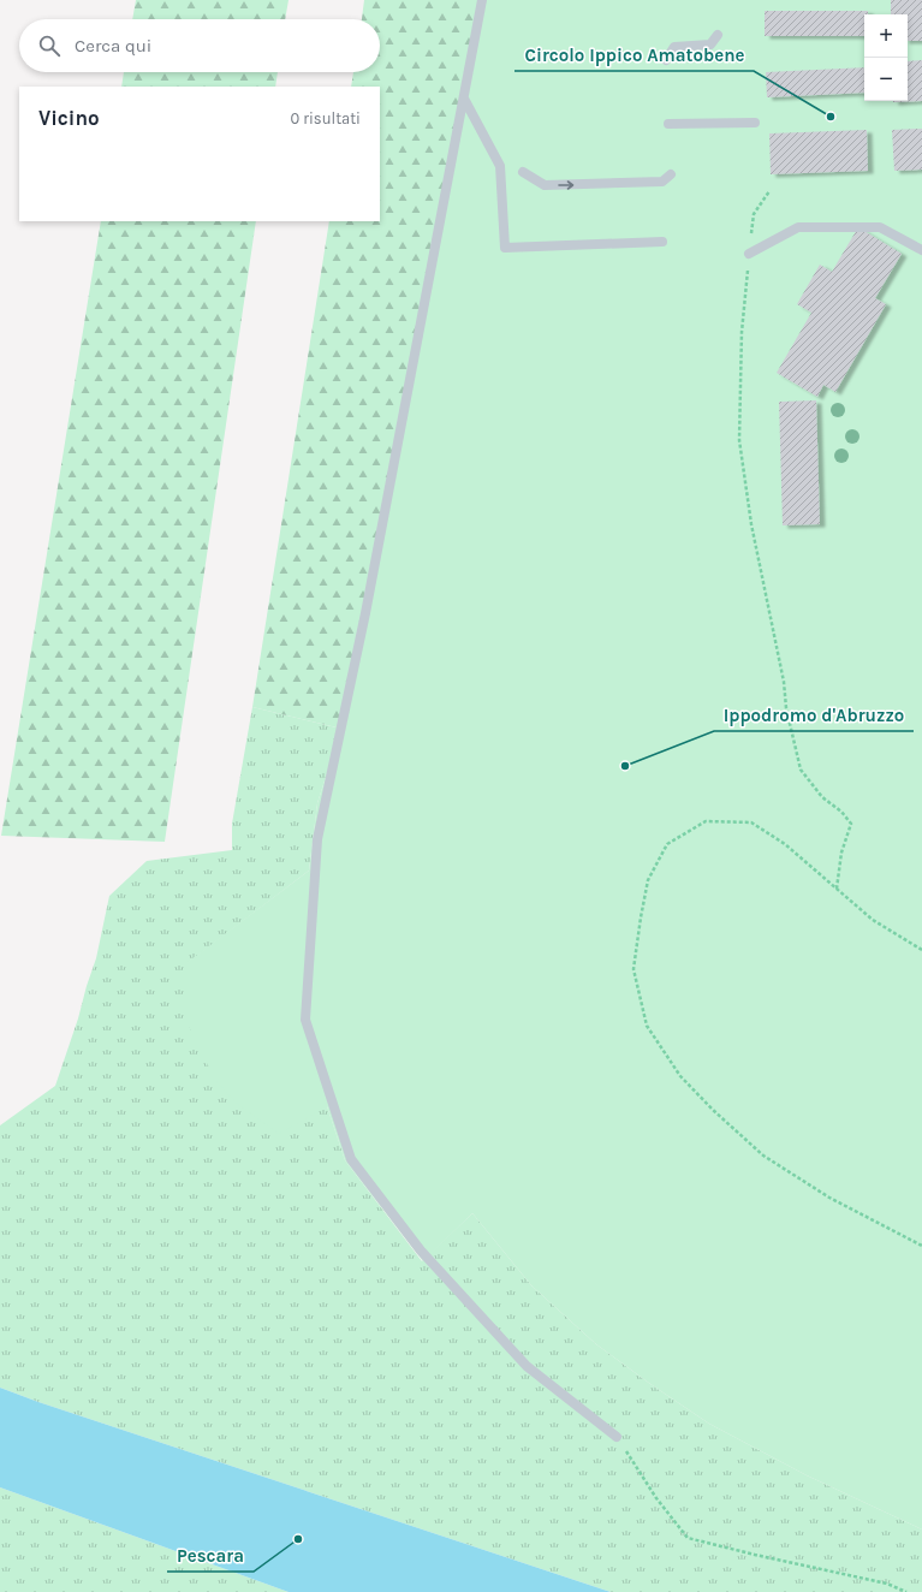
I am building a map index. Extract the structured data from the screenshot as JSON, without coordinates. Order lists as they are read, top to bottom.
{
  "places": ["Circolo Ippico Amatobene", "Ippodromo d'Abruzzo", "Pescara"],
  "page": {
    "map_buttons": ["+", "−"],
    "search": "Cerca qui",
    "heading": ["Vicino", "0 risultati"]
  }
}
